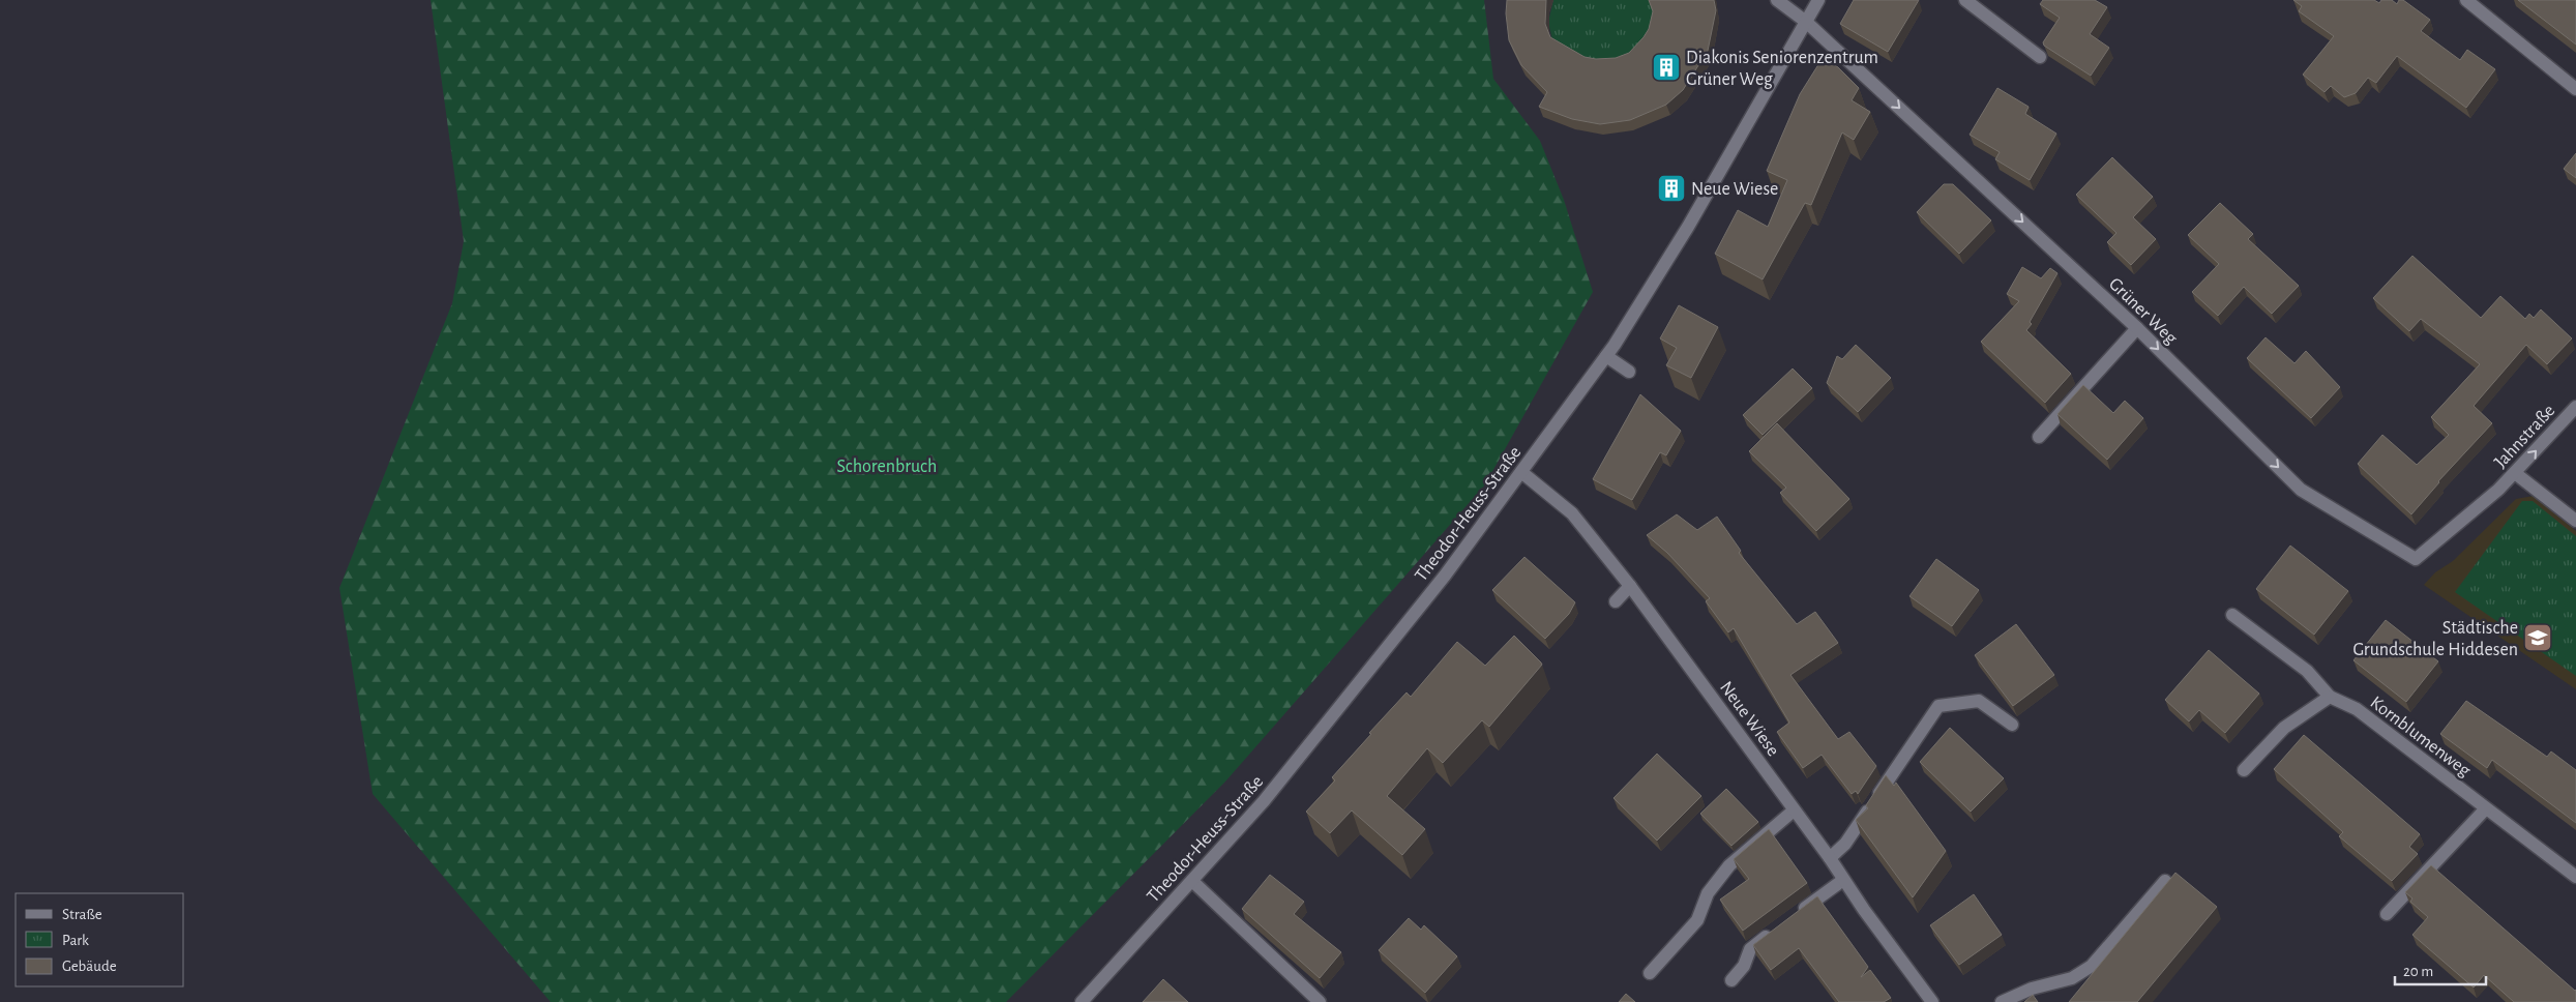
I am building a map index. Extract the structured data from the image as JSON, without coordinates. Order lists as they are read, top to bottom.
{
  "streets": {
    "street": [
      "Grüner Weg",
      "Jahnstraße",
      "Theodor-Heuss-Straße",
      "Neue Wiese",
      "Kornblumenweg"
    ]
  },
  "crossings": [
    ["Grüner Weg", "Jahnstraße"],
    ["Grüner Weg", "Theodor-Heuss-Straße"],
    ["Theodor-Heuss-Straße", "Neue Wiese"]
  ],
  "one_way": ["Grüner Weg", "Jahnstraße"],
  "parks": ["Schorenbruch"],
  "places": {
    "building": ["Diakonis Seniorenzentrum Grüner Weg", "Neue Wiese"],
    "school or university": ["Städtische Grundschule Hiddesen"]
  },
  "legend": ["Straße", "Park", "Gebäude"],
  "scale_bar": "20 m"
}
